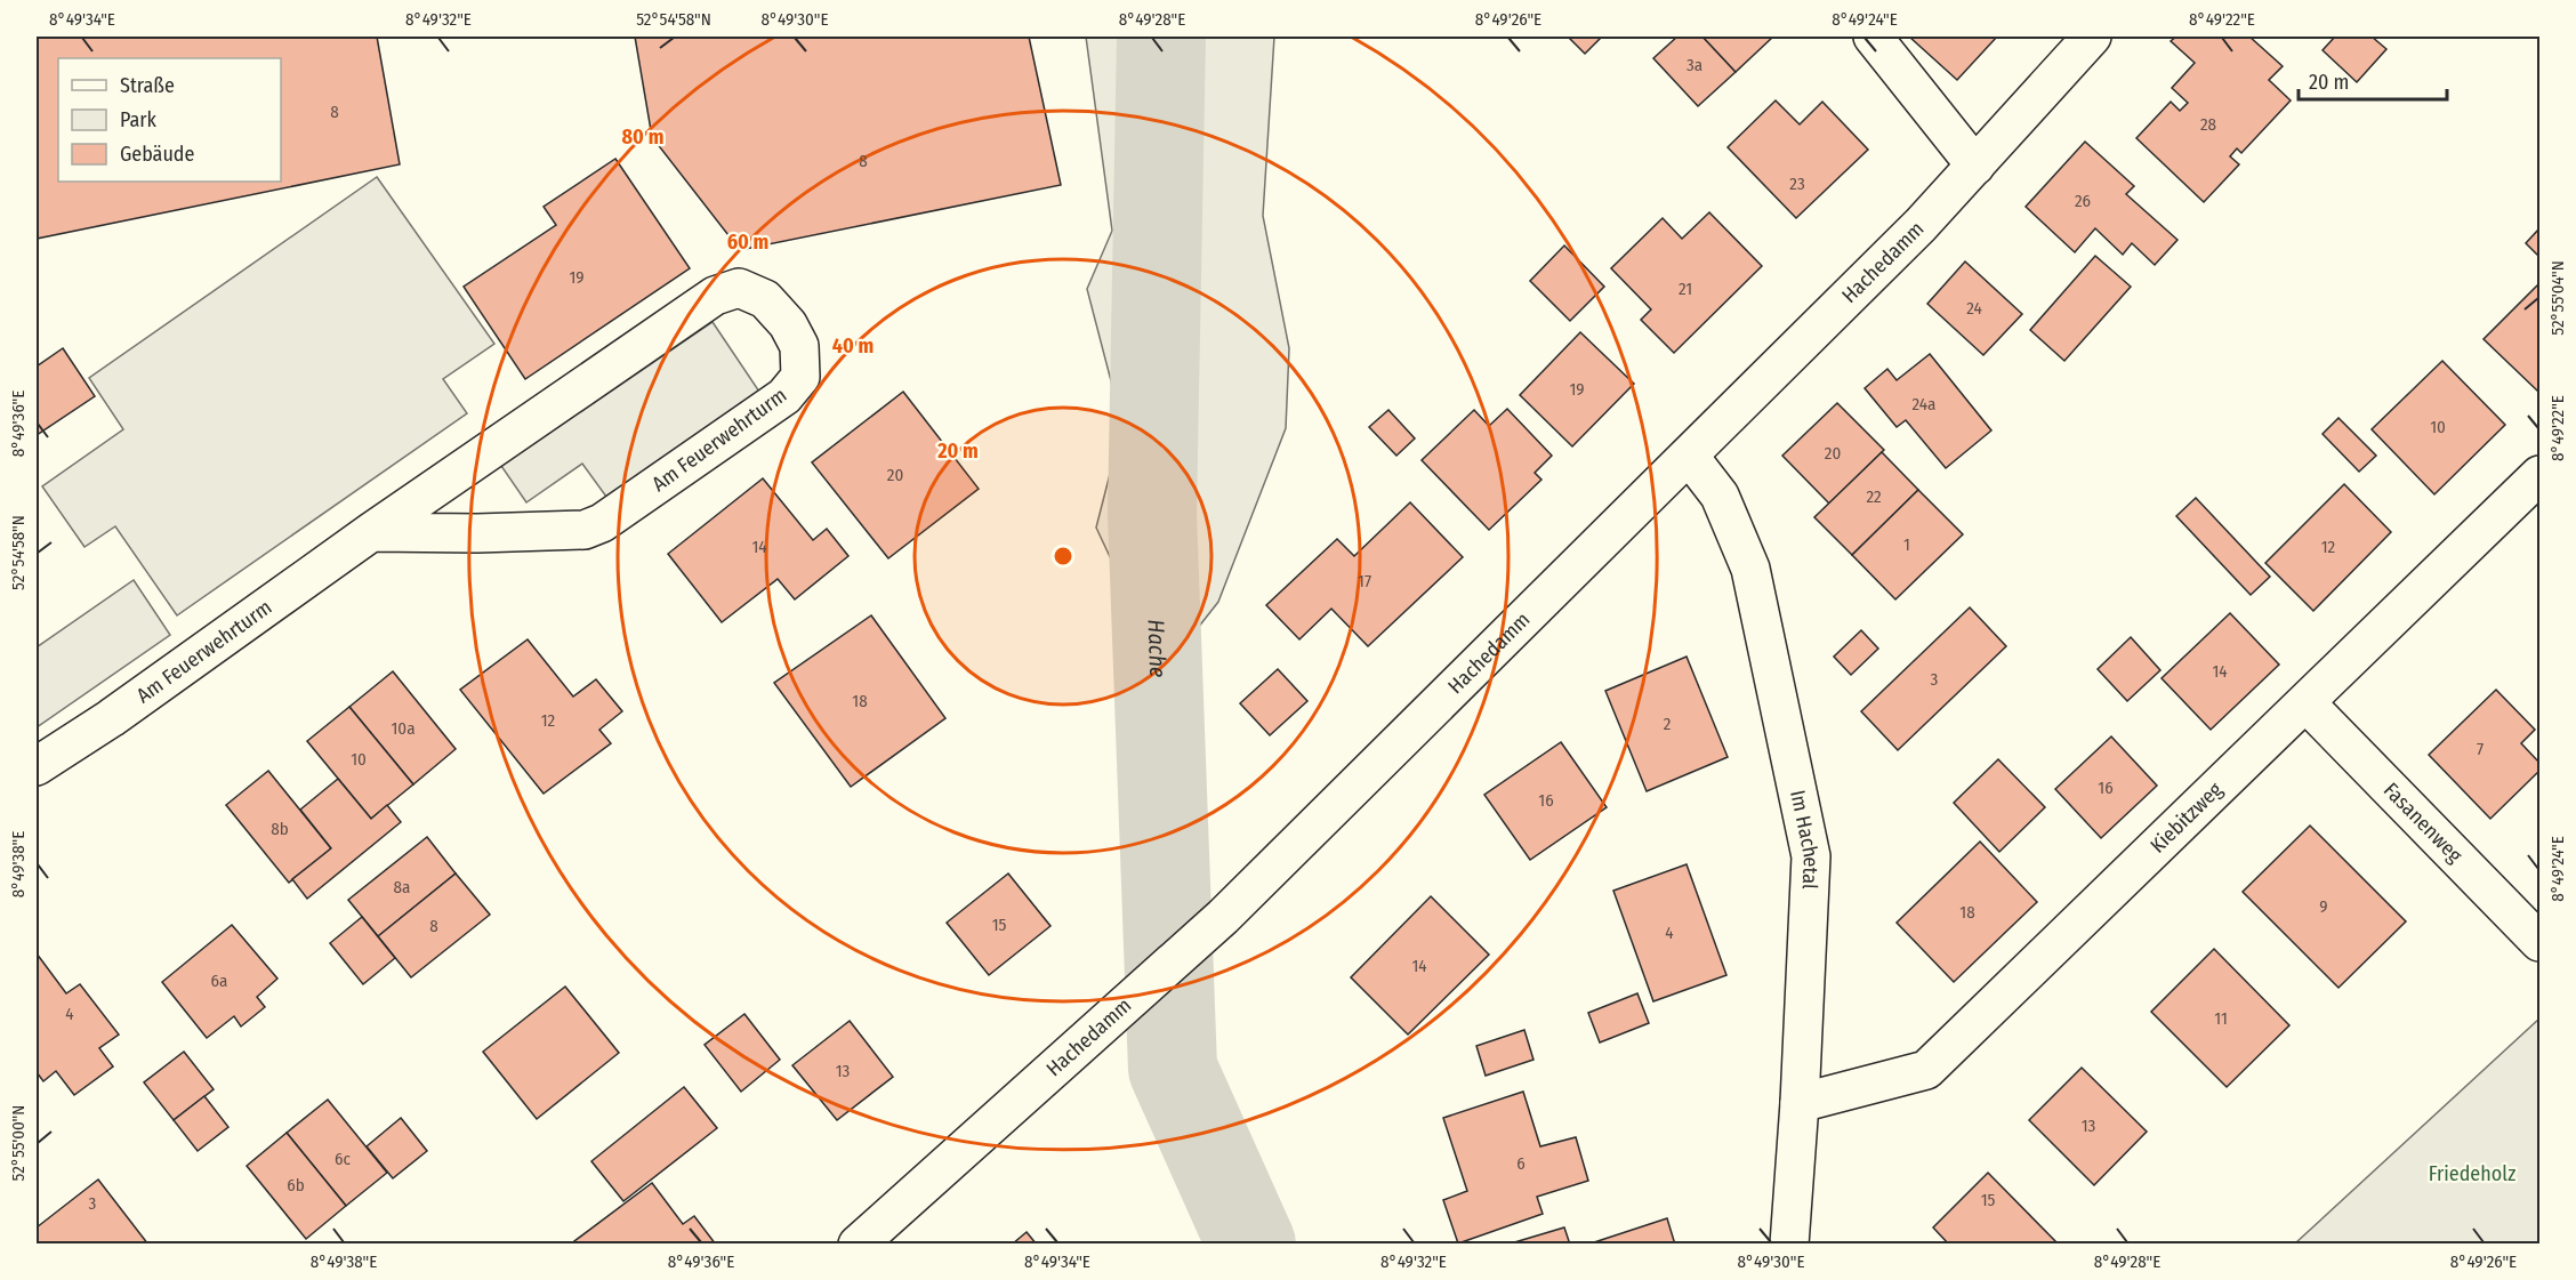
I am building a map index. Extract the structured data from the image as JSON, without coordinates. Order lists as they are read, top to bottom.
{
  "streets": {
    "street": [
      "Hachedamm",
      "Am Feuerwehrturm",
      "Kiebitzweg",
      "Fasanenweg",
      "Im Hachetal"
    ]
  },
  "crossings": [
    ["Hachedamm", "Im Hachetal"],
    ["Kiebitzweg", "Fasanenweg"],
    ["Kiebitzweg", "Im Hachetal"]
  ],
  "water": ["Hache"],
  "parks": ["Friedeholz"],
  "house_numbers": [
    "3a",
    "8",
    "28",
    "8",
    "23",
    "26",
    "19",
    "21",
    "24",
    "19",
    "24a",
    "10",
    "20",
    "20",
    "22",
    "1",
    "14",
    "12",
    "17",
    "14",
    "3",
    "18",
    "12",
    "2",
    "10a",
    "7",
    "10",
    "16",
    "16",
    "8b",
    "8a",
    "9",
    "18",
    "15",
    "8",
    "4",
    "14",
    "6a",
    "4",
    "11",
    "13",
    "13",
    "6c",
    "6",
    "6b",
    "15",
    "3"
  ],
  "legend": ["Straße", "Park", "Gebäude"],
  "scale_bar": "20 m",
  "coordinates": [
    "8°49'34\"E",
    "8°49'32\"E",
    "52°54'58\"N",
    "8°49'30\"E",
    "8°49'28\"E",
    "8°49'26\"E",
    "8°49'24\"E",
    "8°49'22\"E",
    "52°55'04\"N",
    "8°49'36\"E",
    "8°49'38\"E",
    "52°55'00\"N"
  ],
  "rings": [
    "80 m",
    "60 m",
    "40 m",
    "20 m"
  ]
}
